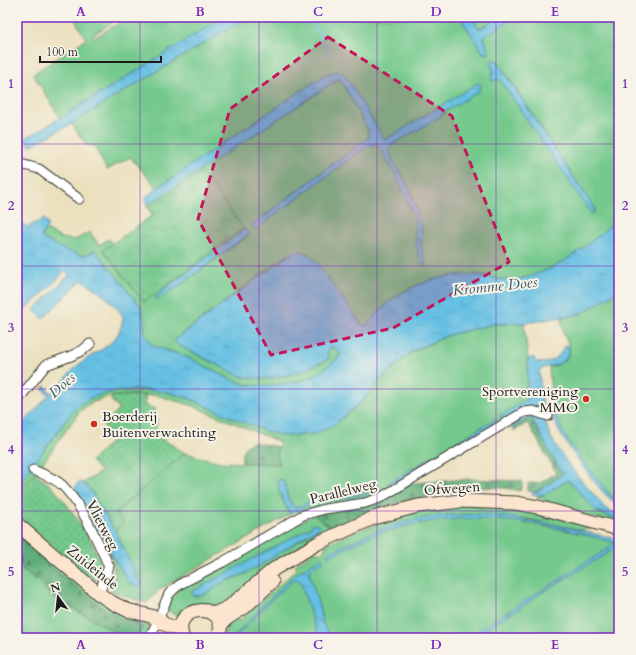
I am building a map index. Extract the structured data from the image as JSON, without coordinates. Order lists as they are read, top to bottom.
{
  "streets": {
    "main road": ["Ofwegen", "Zuideinde"],
    "street": ["Parallelweg", "Vlietweg"]
  },
  "crossings": [
    ["Parallelweg", "Zuideinde"],
    ["Vlietweg", "Zuideinde"]
  ],
  "water": ["Kromme Does", "Does"],
  "places": ["Sportvereniging MMO", "Boerderij Buitenverwachting"],
  "scale_bar": "100 m",
  "north": "top",
  "grid": {
    "columns": [
      "A",
      "B",
      "C",
      "D",
      "E"
    ],
    "rows": [
      "1",
      "2",
      "3",
      "4",
      "5"
    ]
  }
}
